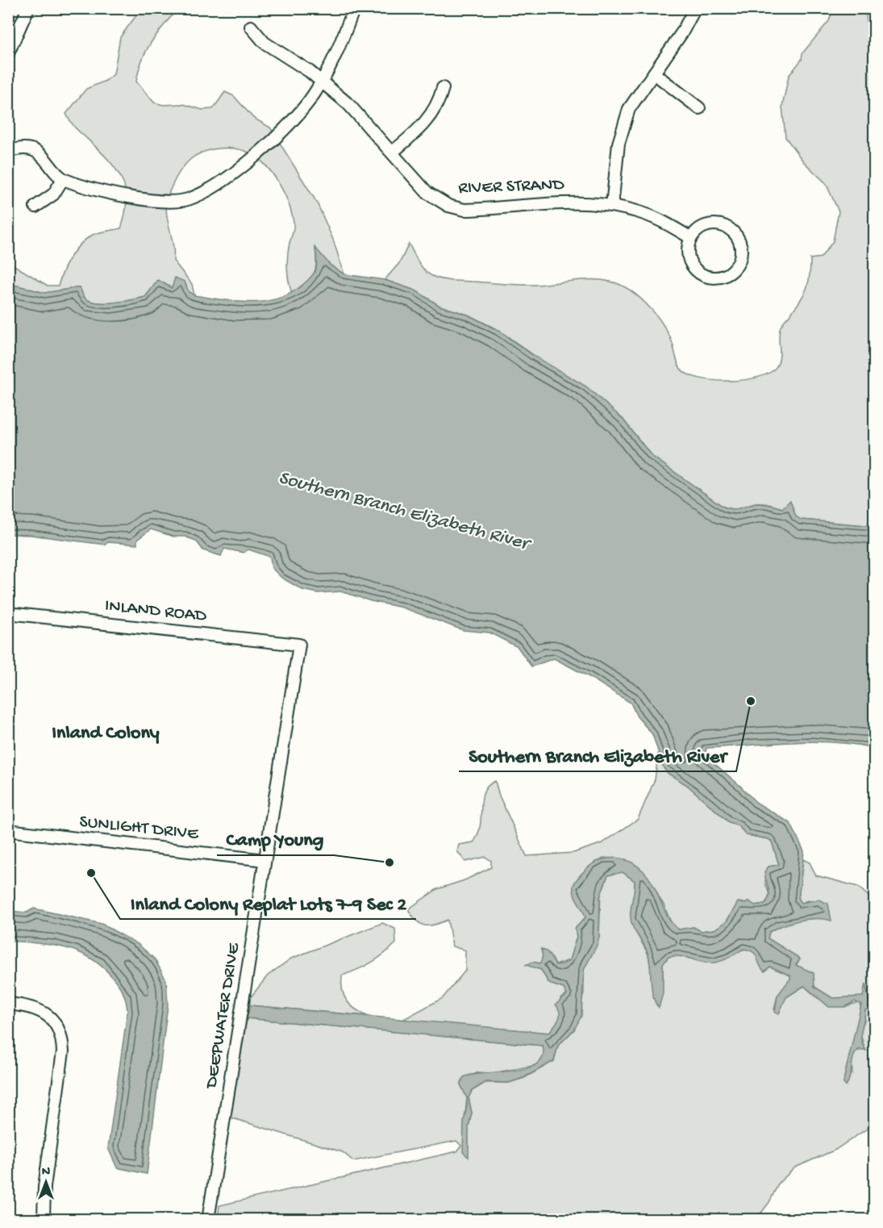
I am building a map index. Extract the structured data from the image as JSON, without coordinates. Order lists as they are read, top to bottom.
{
  "streets": {
    "street": [
      "RIVER STRAND",
      "INLAND ROAD",
      "SUNLIGHT DRIVE",
      "DEEPWATER DRIVE"
    ]
  },
  "crossings": [
    ["INLAND ROAD", "DEEPWATER DRIVE"],
    ["SUNLIGHT DRIVE", "DEEPWATER DRIVE"]
  ],
  "districts": ["Inland Colony"],
  "water": ["Southern Branch Elizabeth River"],
  "places": ["Southern Branch Elizabeth River", "Camp Young", "Inland Colony Replat Lots 7-9 Sec 2"],
  "north": "top"
}
